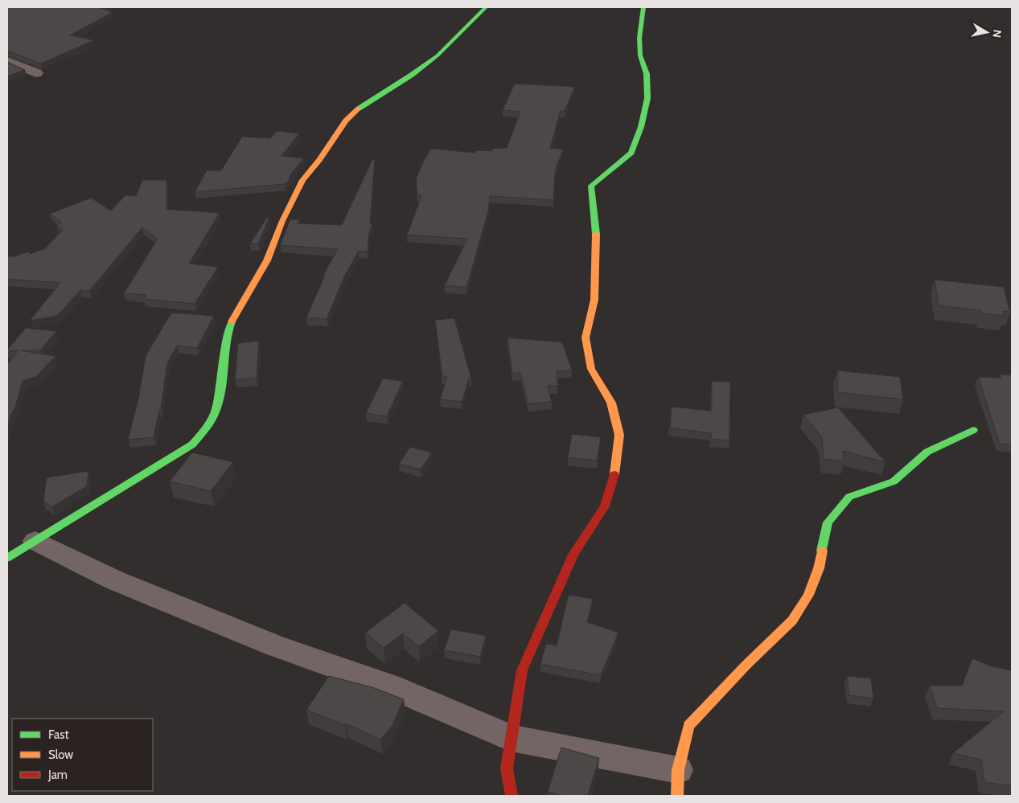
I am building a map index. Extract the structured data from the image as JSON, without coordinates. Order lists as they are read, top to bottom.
{
  "legend": ["Fast", "Slow", "Jam"],
  "north": "right"
}
